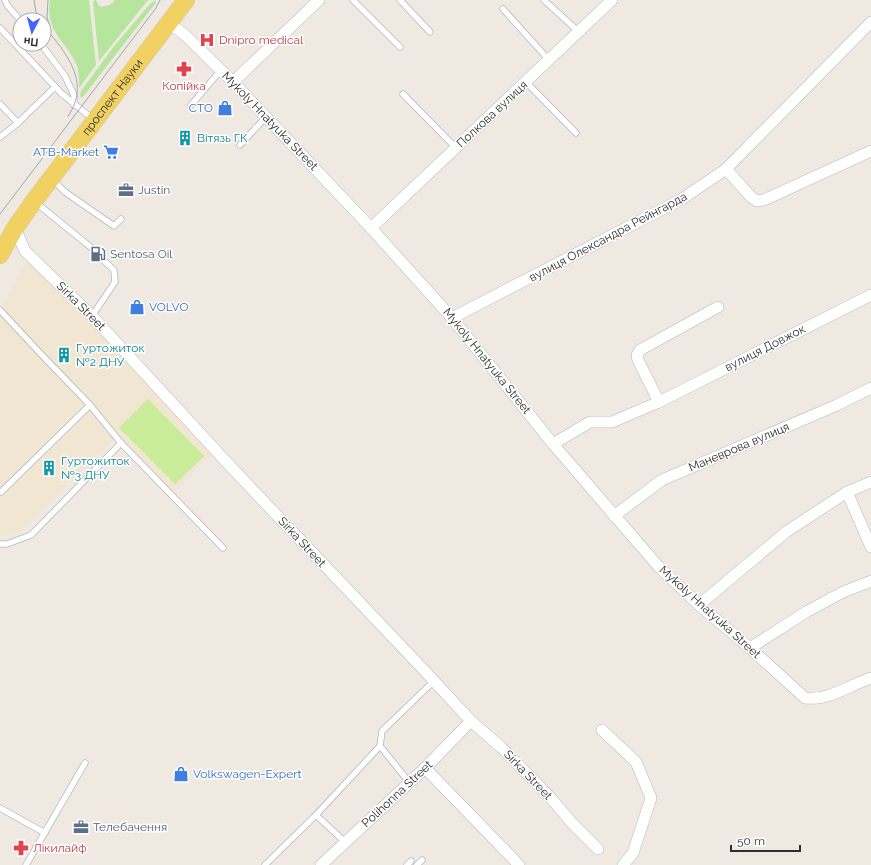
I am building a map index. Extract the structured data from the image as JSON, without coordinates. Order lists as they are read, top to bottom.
{
  "streets": {
    "main road": ["проспект Науки"],
    "street": [
      "Полкова вулиця",
      "Mykoly Hnatyuka Street",
      "вулиця Олександра Рейнгарда",
      "Sirka Street",
      "вулиця Довжок",
      "Маневрова вулиця",
      "Polihonna Street"
    ]
  },
  "crossings": [
    ["проспект Науки", "Mykoly Hnatyuka Street"],
    ["проспект Науки", "Sirka Street"],
    ["Полкова вулиця", "Mykoly Hnatyuka Street"],
    ["Mykoly Hnatyuka Street", "вулиця Олександра Рейнгарда"],
    ["Mykoly Hnatyuka Street", "вулиця Довжок"],
    ["Mykoly Hnatyuka Street", "Маневрова вулиця"],
    ["Sirka Street", "Polihonna Street"]
  ],
  "places": {
    "hospital": ["Dnipro medical"],
    "pharmacy": ["Копійка", "Лікилайф"],
    "shop": ["СТО", "VOLVO", "Volkswagen-Expert"],
    "building": ["Вітязь ГК", "Гуртожиток №2 ДНУ", "Гуртожиток №3 ДНУ"],
    "supermarket": ["ATB-Market"],
    "office": ["Justin", "Телебачення"],
    "fuel station": ["Sentosa Oil"]
  },
  "scale_bar": "50 m",
  "north": "bottom"
}
